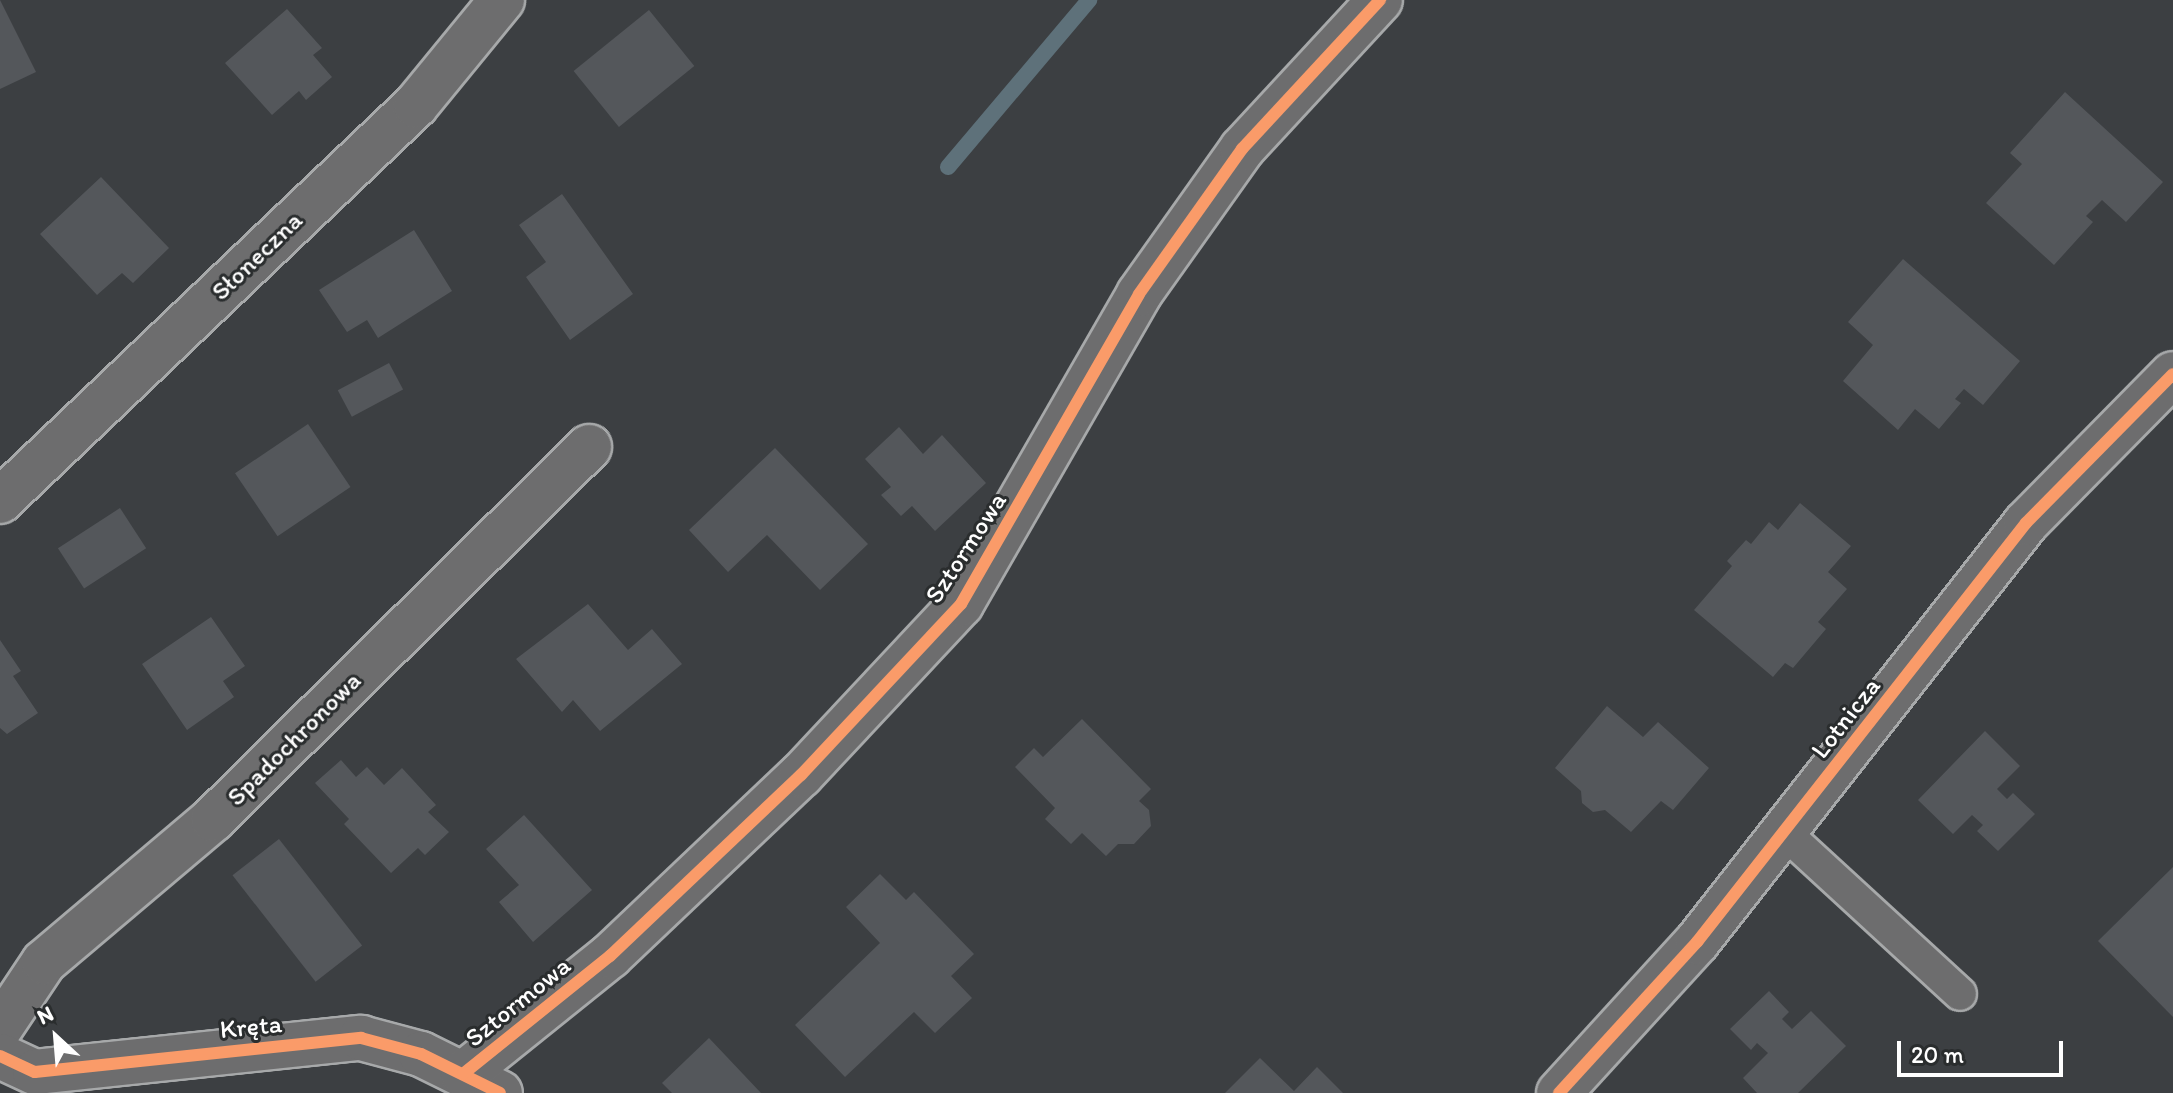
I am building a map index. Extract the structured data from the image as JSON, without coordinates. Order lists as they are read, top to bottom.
{
  "streets": {
    "street": [
      "Słoneczna",
      "Sztormowa",
      "Lotnicza",
      "Spadochronowa",
      "Kręta"
    ]
  },
  "crossings": [
    ["Sztormowa", "Kręta"]
  ],
  "scale_bar": "20 m",
  "north": "top left"
}
